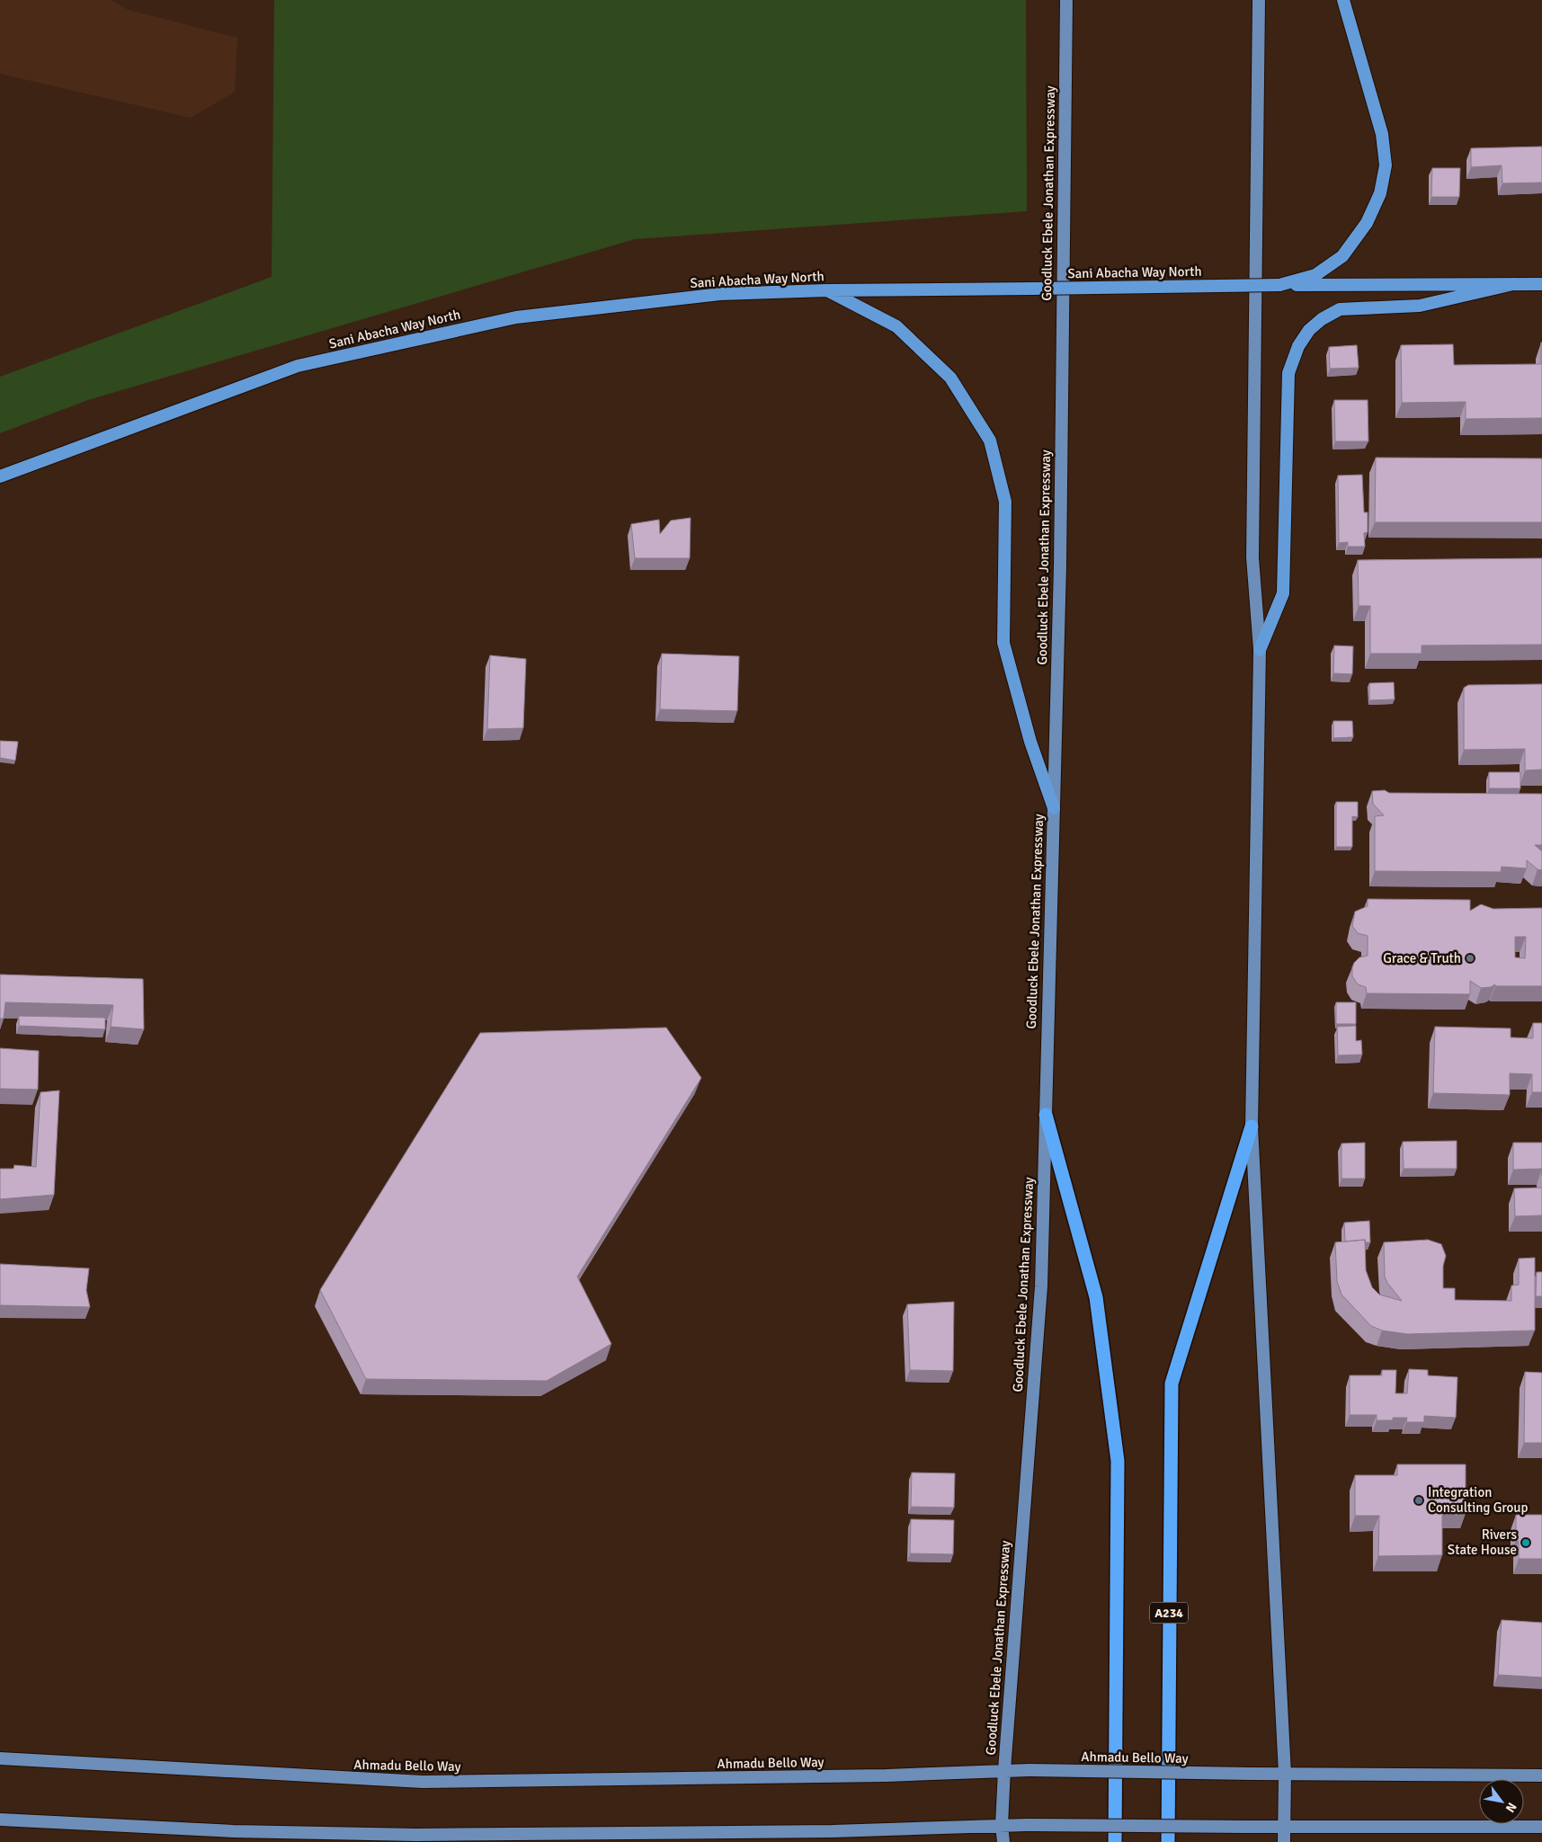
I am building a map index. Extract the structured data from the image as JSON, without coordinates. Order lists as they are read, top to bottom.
{
  "streets": {
    "highway": ["Sani Abacha Way North", "A234"],
    "main road": ["Goodluck Ebele Jonathan Expressway", "Ahmadu Bello Way"]
  },
  "crossings": [
    ["Goodluck Ebele Jonathan Expressway", "Ahmadu Bello Way"]
  ],
  "places": ["Grace & Truth", "Integration Consulting Group", "Rivers State House"],
  "north": "bottom right"
}
